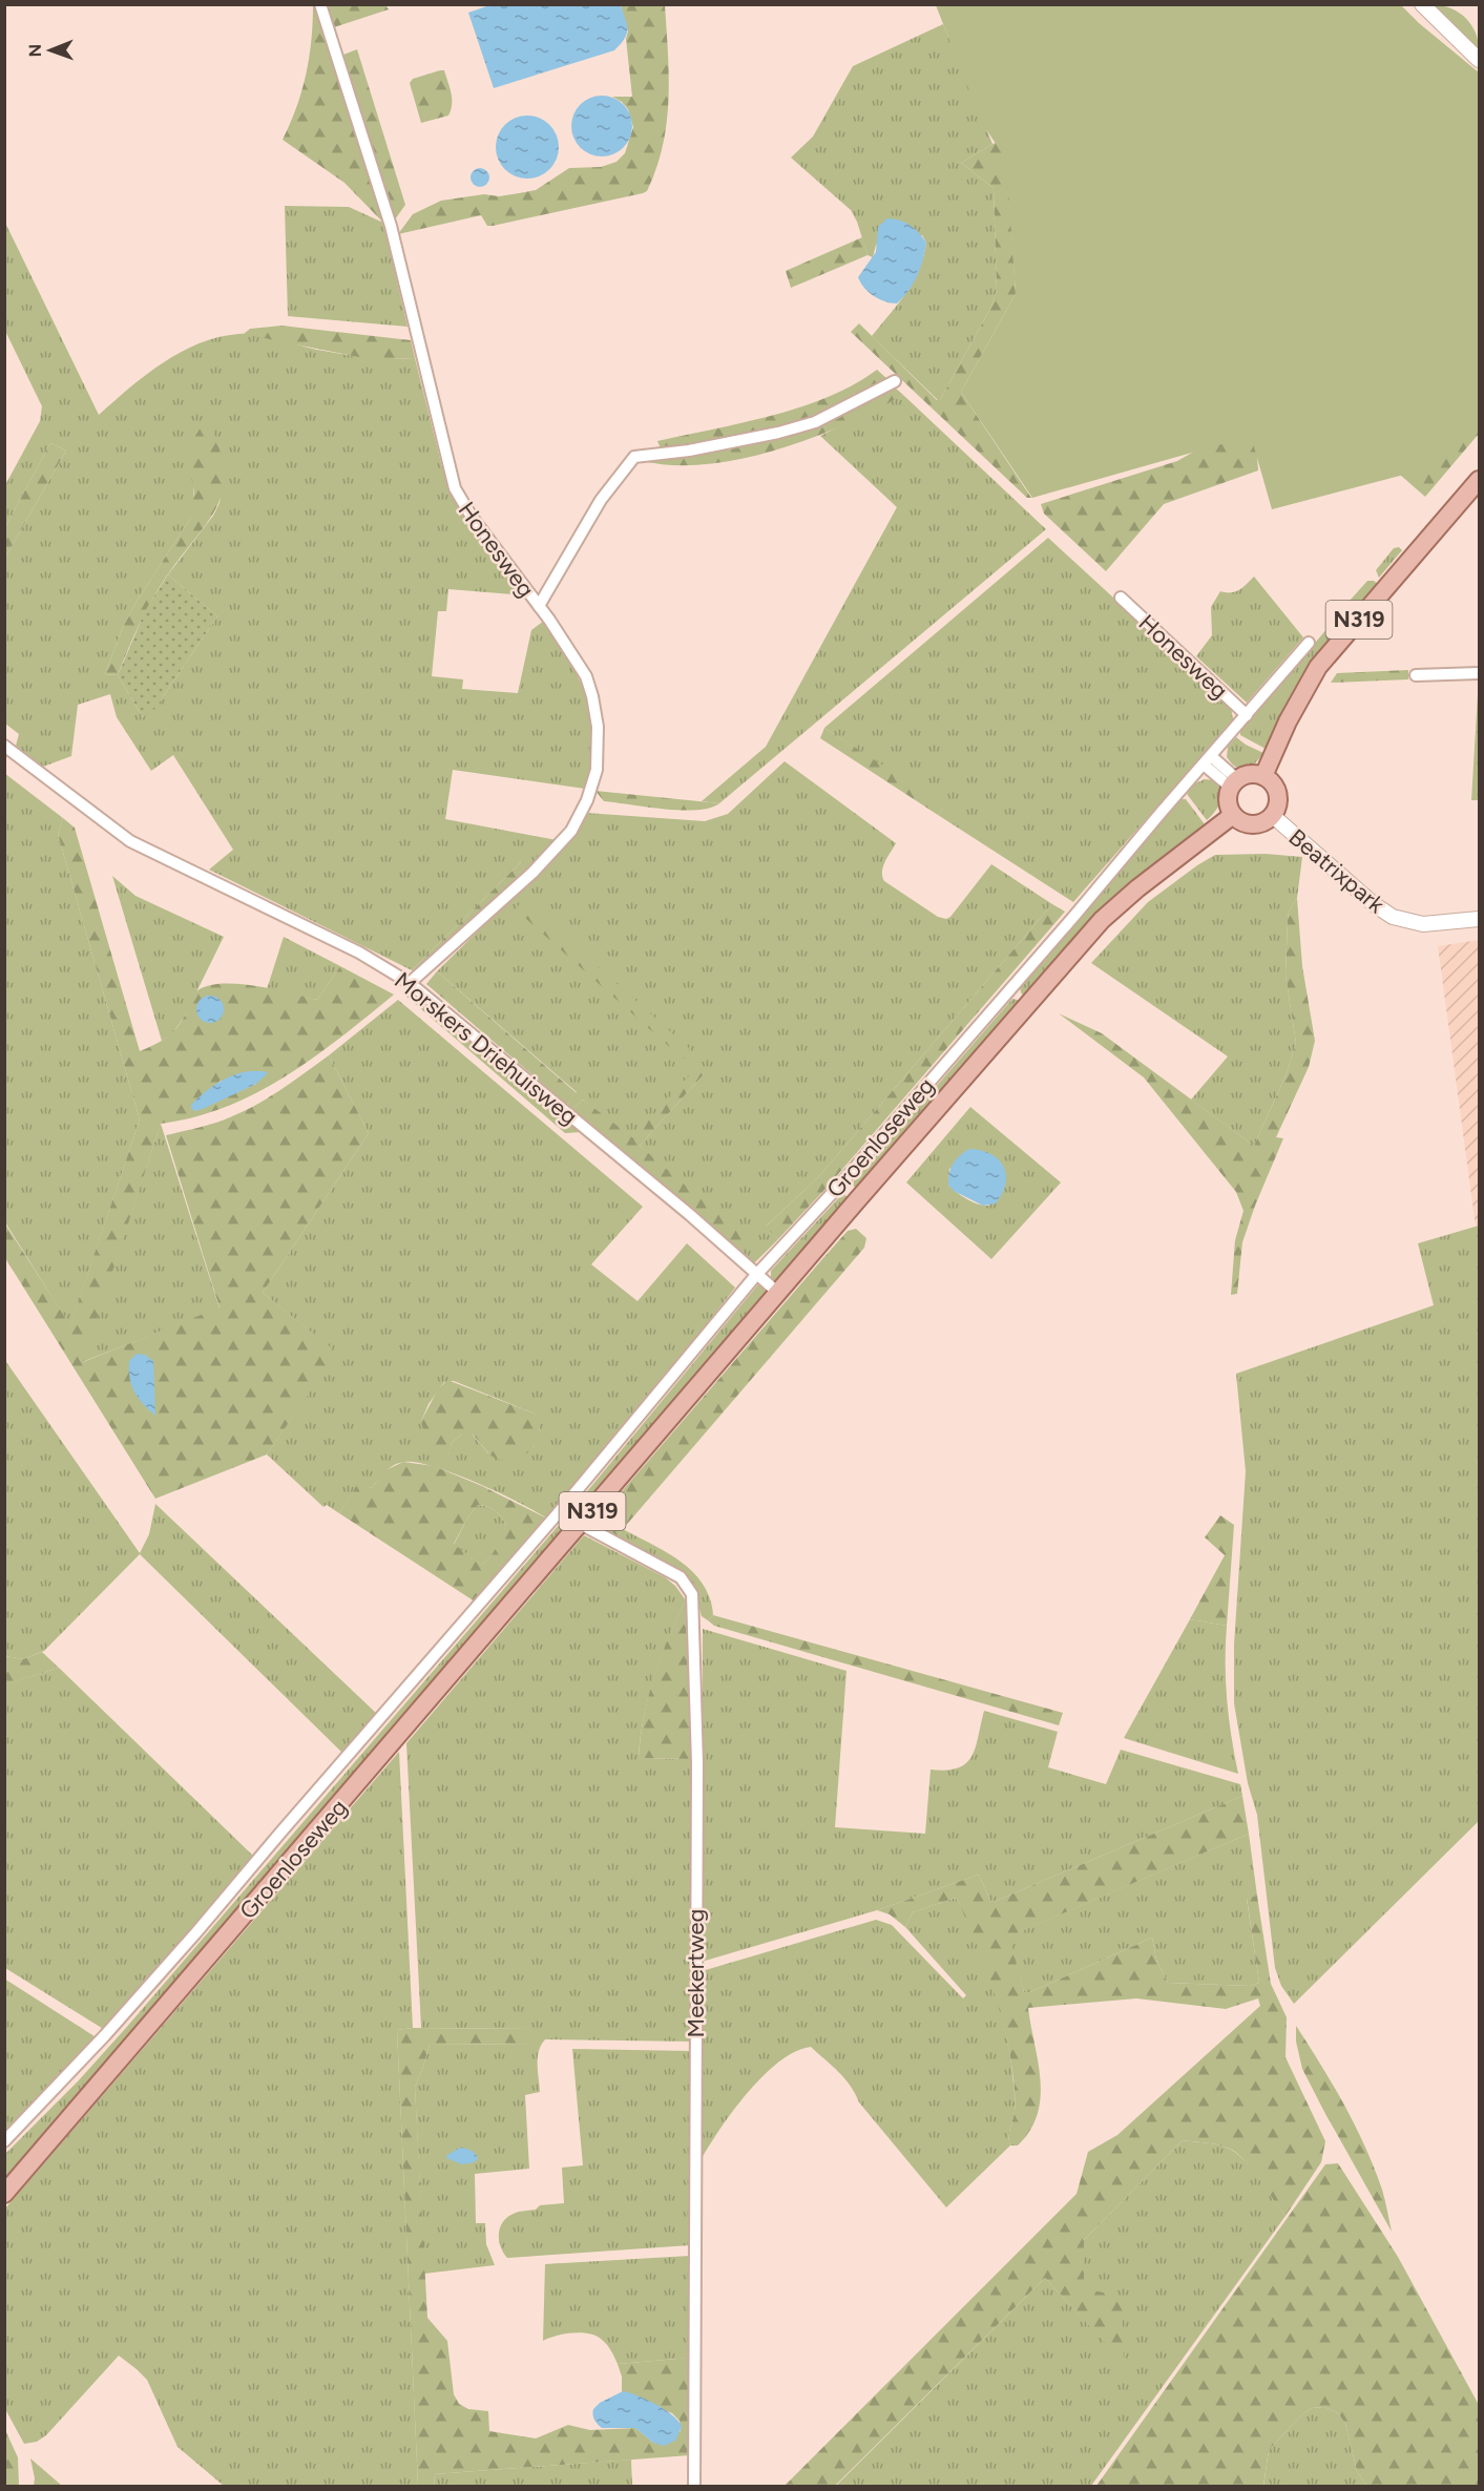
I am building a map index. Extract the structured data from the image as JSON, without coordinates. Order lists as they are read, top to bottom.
{
  "streets": {
    "main road": ["N319", "Groenloseweg"],
    "street": [
      "Honesweg",
      "Beatrixpark",
      "Morskers Driehuisweg",
      "Meekertweg"
    ]
  },
  "crossings": [
    ["Honesweg", "Morskers Driehuisweg"],
    ["Honesweg", "Groenloseweg"],
    ["N319", "Beatrixpark"],
    ["N319", "Groenloseweg"],
    ["Beatrixpark", "Groenloseweg"],
    ["Morskers Driehuisweg", "Groenloseweg"],
    ["Groenloseweg", "Meekertweg"]
  ],
  "north": "left"
}
